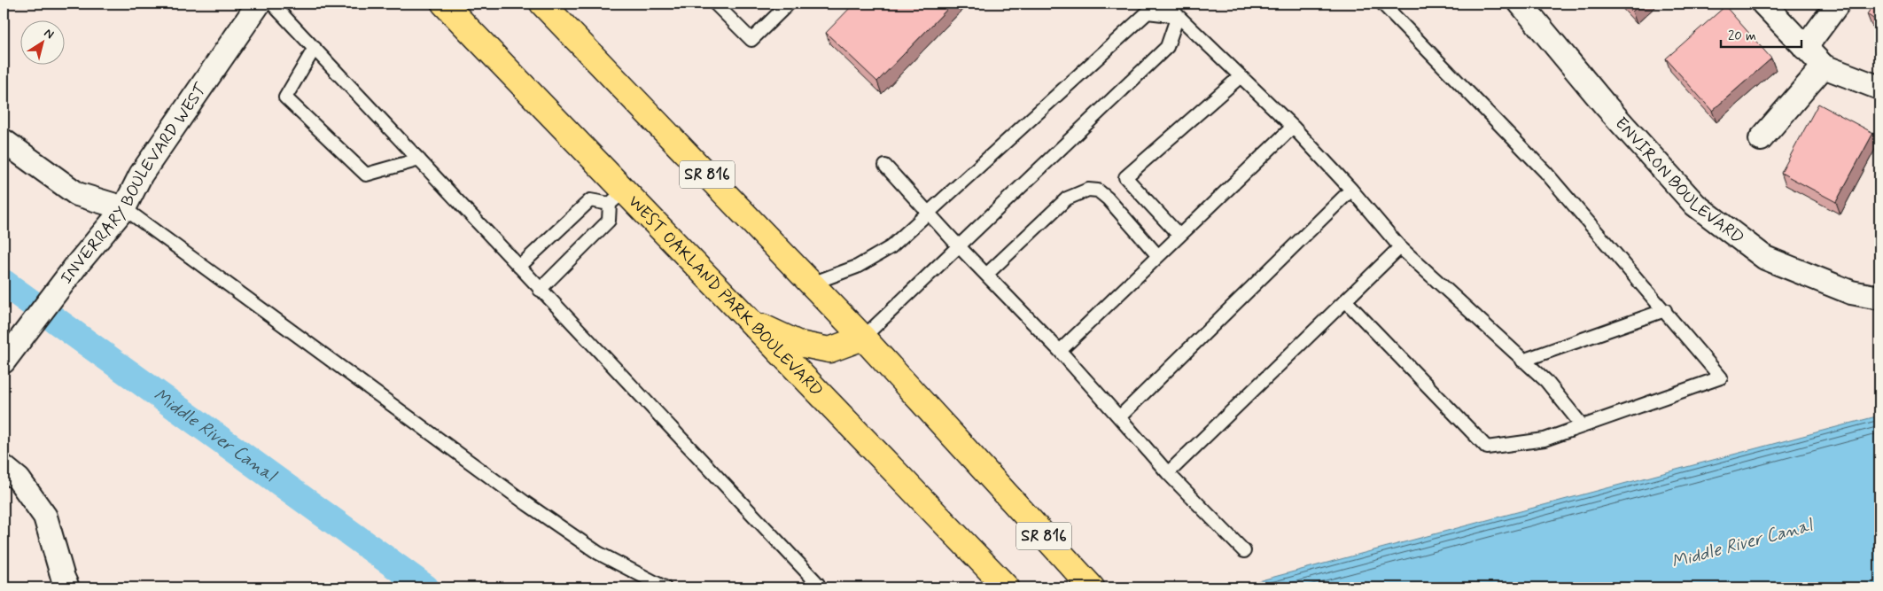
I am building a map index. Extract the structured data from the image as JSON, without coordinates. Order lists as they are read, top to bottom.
{
  "streets": {
    "main road": ["SR 816", "WEST OAKLAND PARK BOULEVARD"],
    "street": ["ENVIRON BOULEVARD", "INVERRARY BOULEVARD WEST"]
  },
  "water": ["Middle River Canal"],
  "scale_bar": "20 m",
  "north": "top right"
}
